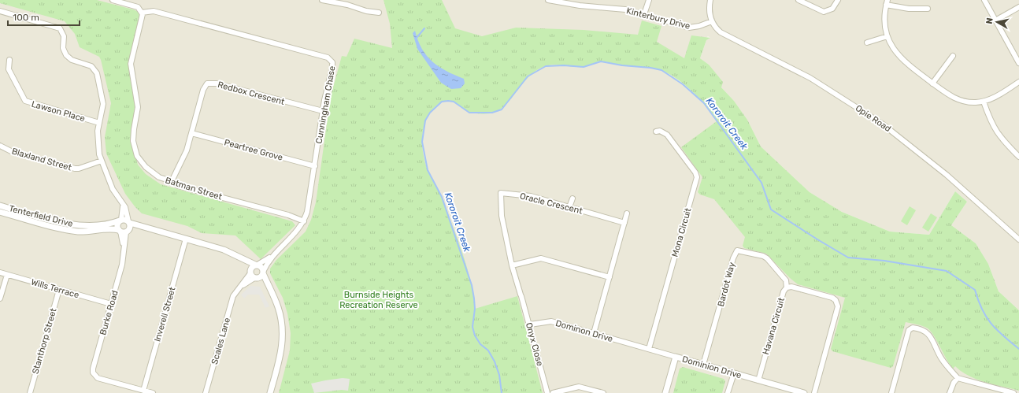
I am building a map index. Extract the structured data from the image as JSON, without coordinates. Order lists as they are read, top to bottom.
{
  "streets": {
    "street": [
      "Kinterbury Drive",
      "Redbox Crescent",
      "Cunningham Chase",
      "Lawson Place",
      "Opie Road",
      "Peartree Grove",
      "Blaxland Street",
      "Batman Street",
      "Oracle Crescent",
      "Tenterfield Drive",
      "Mona Circuit",
      "Bardot Way",
      "Wills Terrace",
      "Burke Road",
      "Inverell Street",
      "Havana Circuit",
      "Dominon Drive",
      "Stanthorp Street",
      "Scales Lane",
      "Onyx Close",
      "Dominion Drive"
    ]
  },
  "crossings": [
    ["Kinterbury Drive", "Opie Road"],
    ["Redbox Crescent", "Cunningham Chase"],
    ["Redbox Crescent", "Peartree Grove"],
    ["Redbox Crescent", "Batman Street"],
    ["Cunningham Chase", "Peartree Grove"],
    ["Cunningham Chase", "Batman Street"],
    ["Cunningham Chase", "Tenterfield Drive"],
    ["Cunningham Chase", "Scales Lane"],
    ["Tenterfield Drive", "Burke Road"],
    ["Tenterfield Drive", "Inverell Street"],
    ["Tenterfield Drive", "Scales Lane"],
    ["Mona Circuit", "Dominion Drive"],
    ["Bardot Way", "Havana Circuit"],
    ["Bardot Way", "Dominion Drive"],
    ["Wills Terrace", "Burke Road"],
    ["Wills Terrace", "Stanthorp Street"],
    ["Burke Road", "Inverell Street"],
    ["Havana Circuit", "Dominion Drive"],
    ["Dominon Drive", "Onyx Close"],
    ["Dominon Drive", "Dominion Drive"]
  ],
  "water": ["Kororoit Creek"],
  "parks": ["Burnside Heights Recreation Reserve"],
  "scale_bar": "100 m",
  "north": "left"
}
